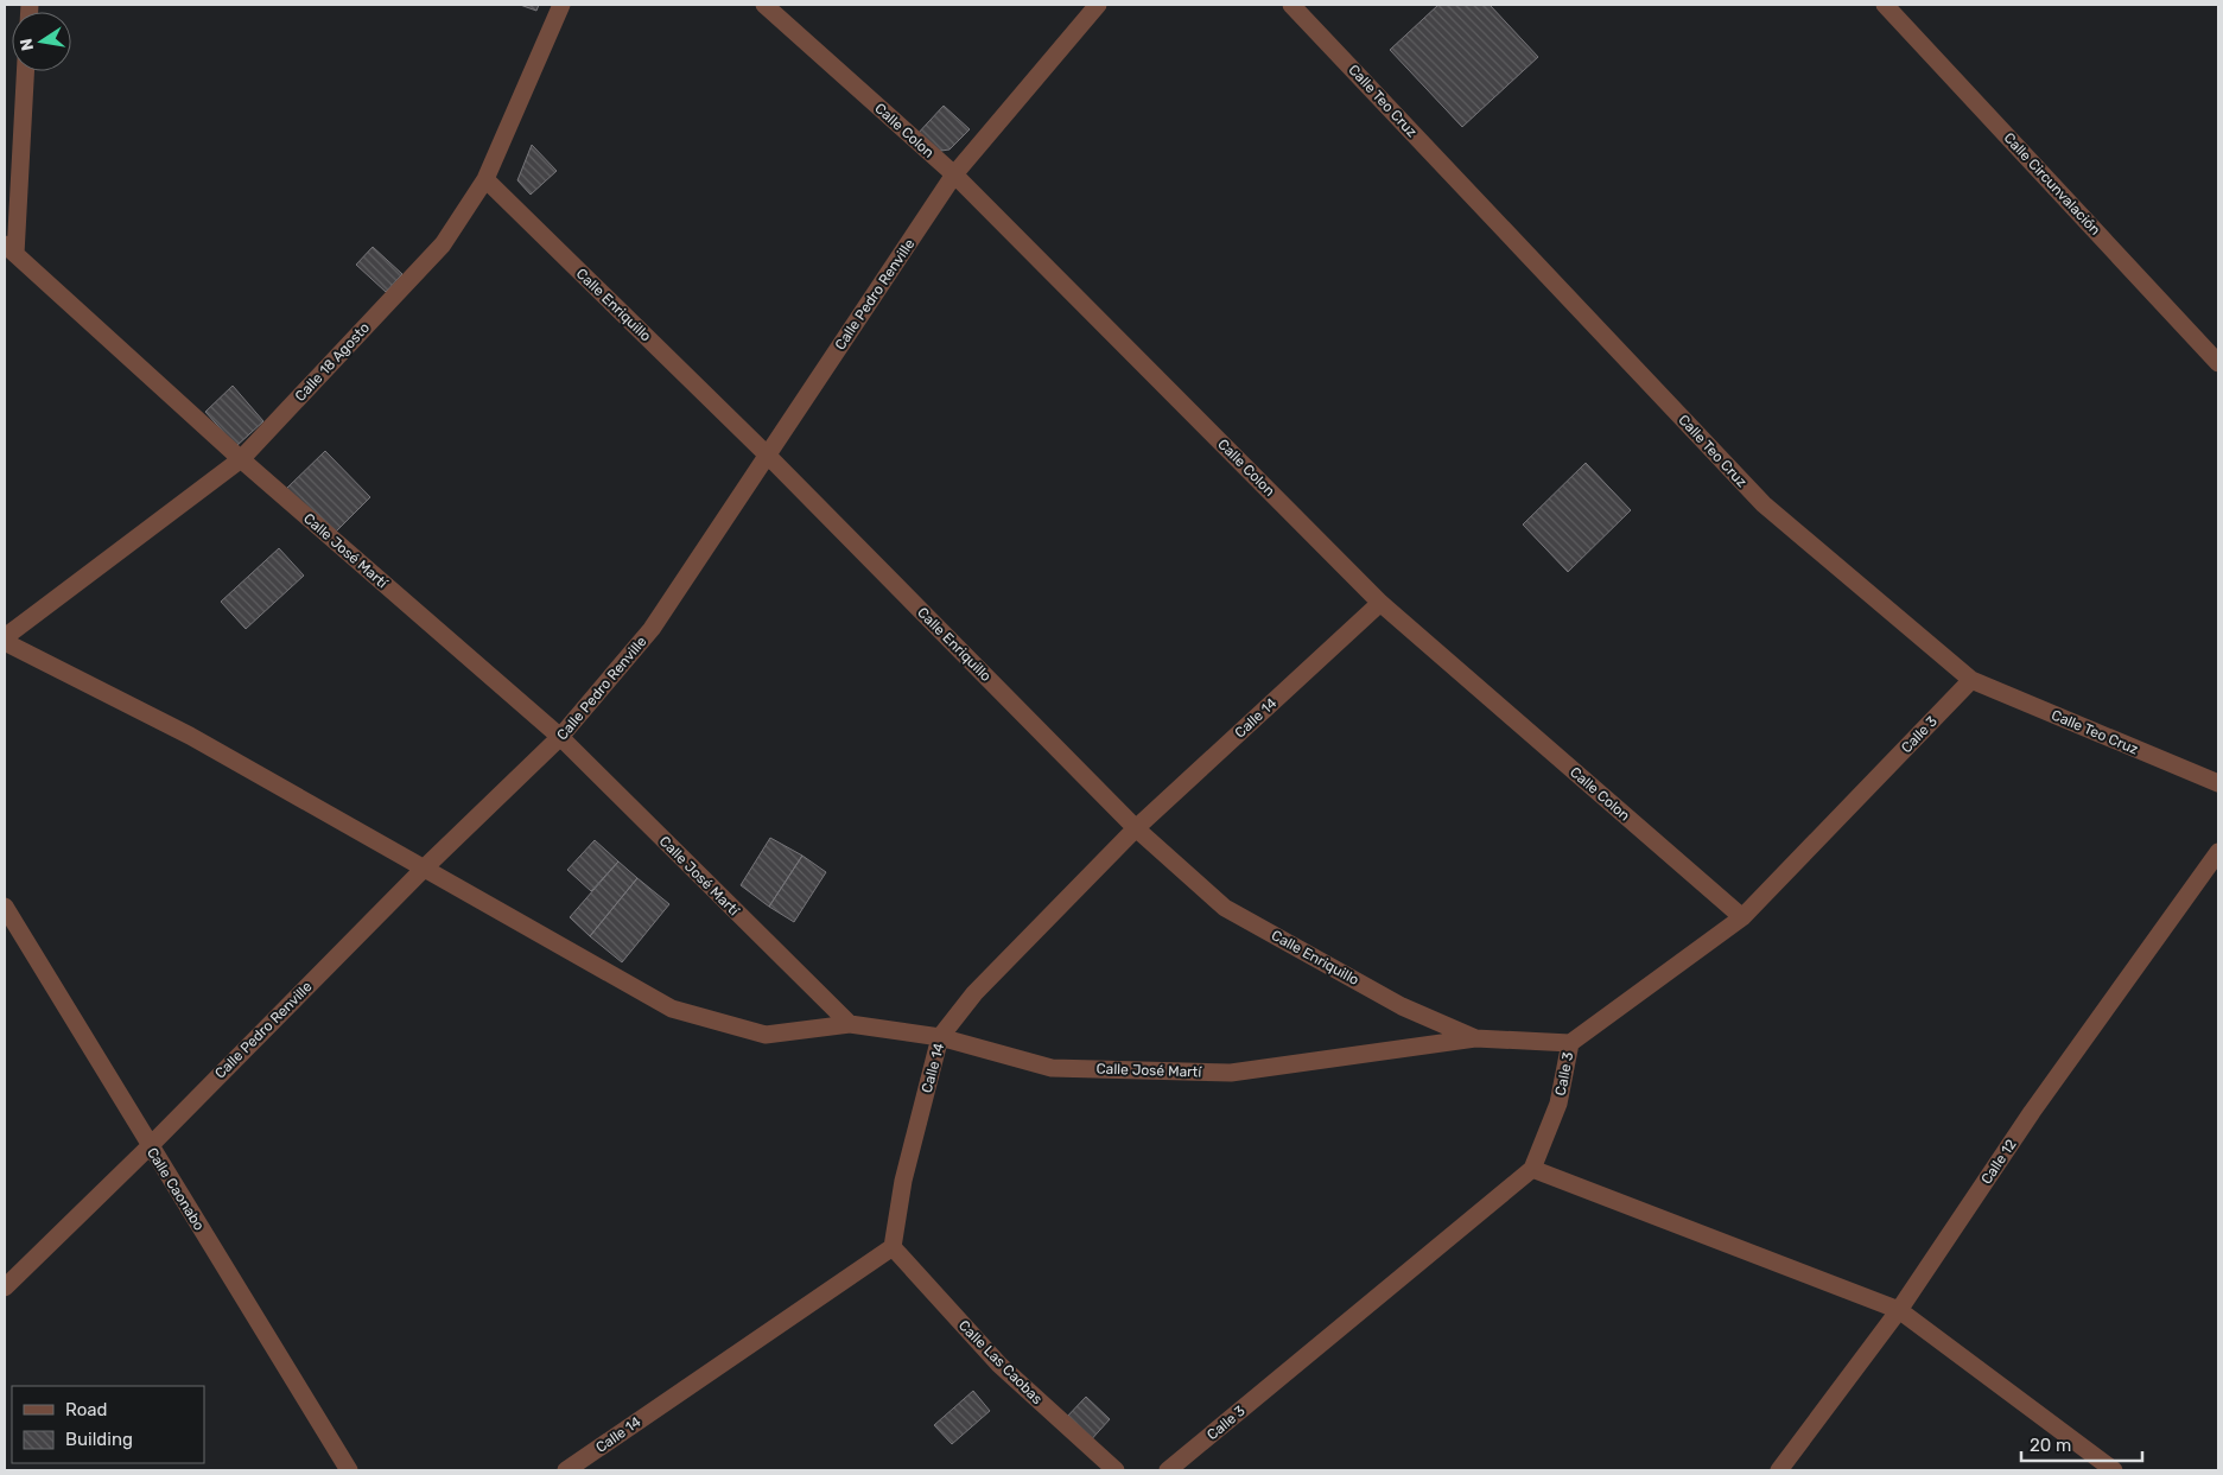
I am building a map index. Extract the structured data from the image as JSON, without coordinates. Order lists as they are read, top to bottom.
{
  "streets": {
    "street": [
      "Calle Teo Cruz",
      "Calle Colon",
      "Calle Circunvalación",
      "Calle Pedro Renville",
      "Calle Enriquillo",
      "Calle 18 Agosto",
      "Calle José Martí",
      "Calle 14",
      "Calle 3",
      "Calle 12",
      "Calle Caonabo",
      "Calle Las Caobas"
    ]
  },
  "crossings": [
    ["Calle Teo Cruz", "Calle 3"],
    ["Calle Colon", "Calle Pedro Renville"],
    ["Calle Colon", "Calle 14"],
    ["Calle Colon", "Calle 3"],
    ["Calle Pedro Renville", "Calle Enriquillo"],
    ["Calle Pedro Renville", "Calle José Martí"],
    ["Calle Pedro Renville", "Calle Caonabo"],
    ["Calle Enriquillo", "Calle 18 Agosto"],
    ["Calle Enriquillo", "Calle José Martí"],
    ["Calle Enriquillo", "Calle 14"],
    ["Calle 18 Agosto", "Calle José Martí"],
    ["Calle José Martí", "Calle 14"],
    ["Calle José Martí", "Calle 3"],
    ["Calle 14", "Calle Las Caobas"]
  ],
  "legend": ["Road", "Building"],
  "scale_bar": "20 m",
  "north": "left"
}
